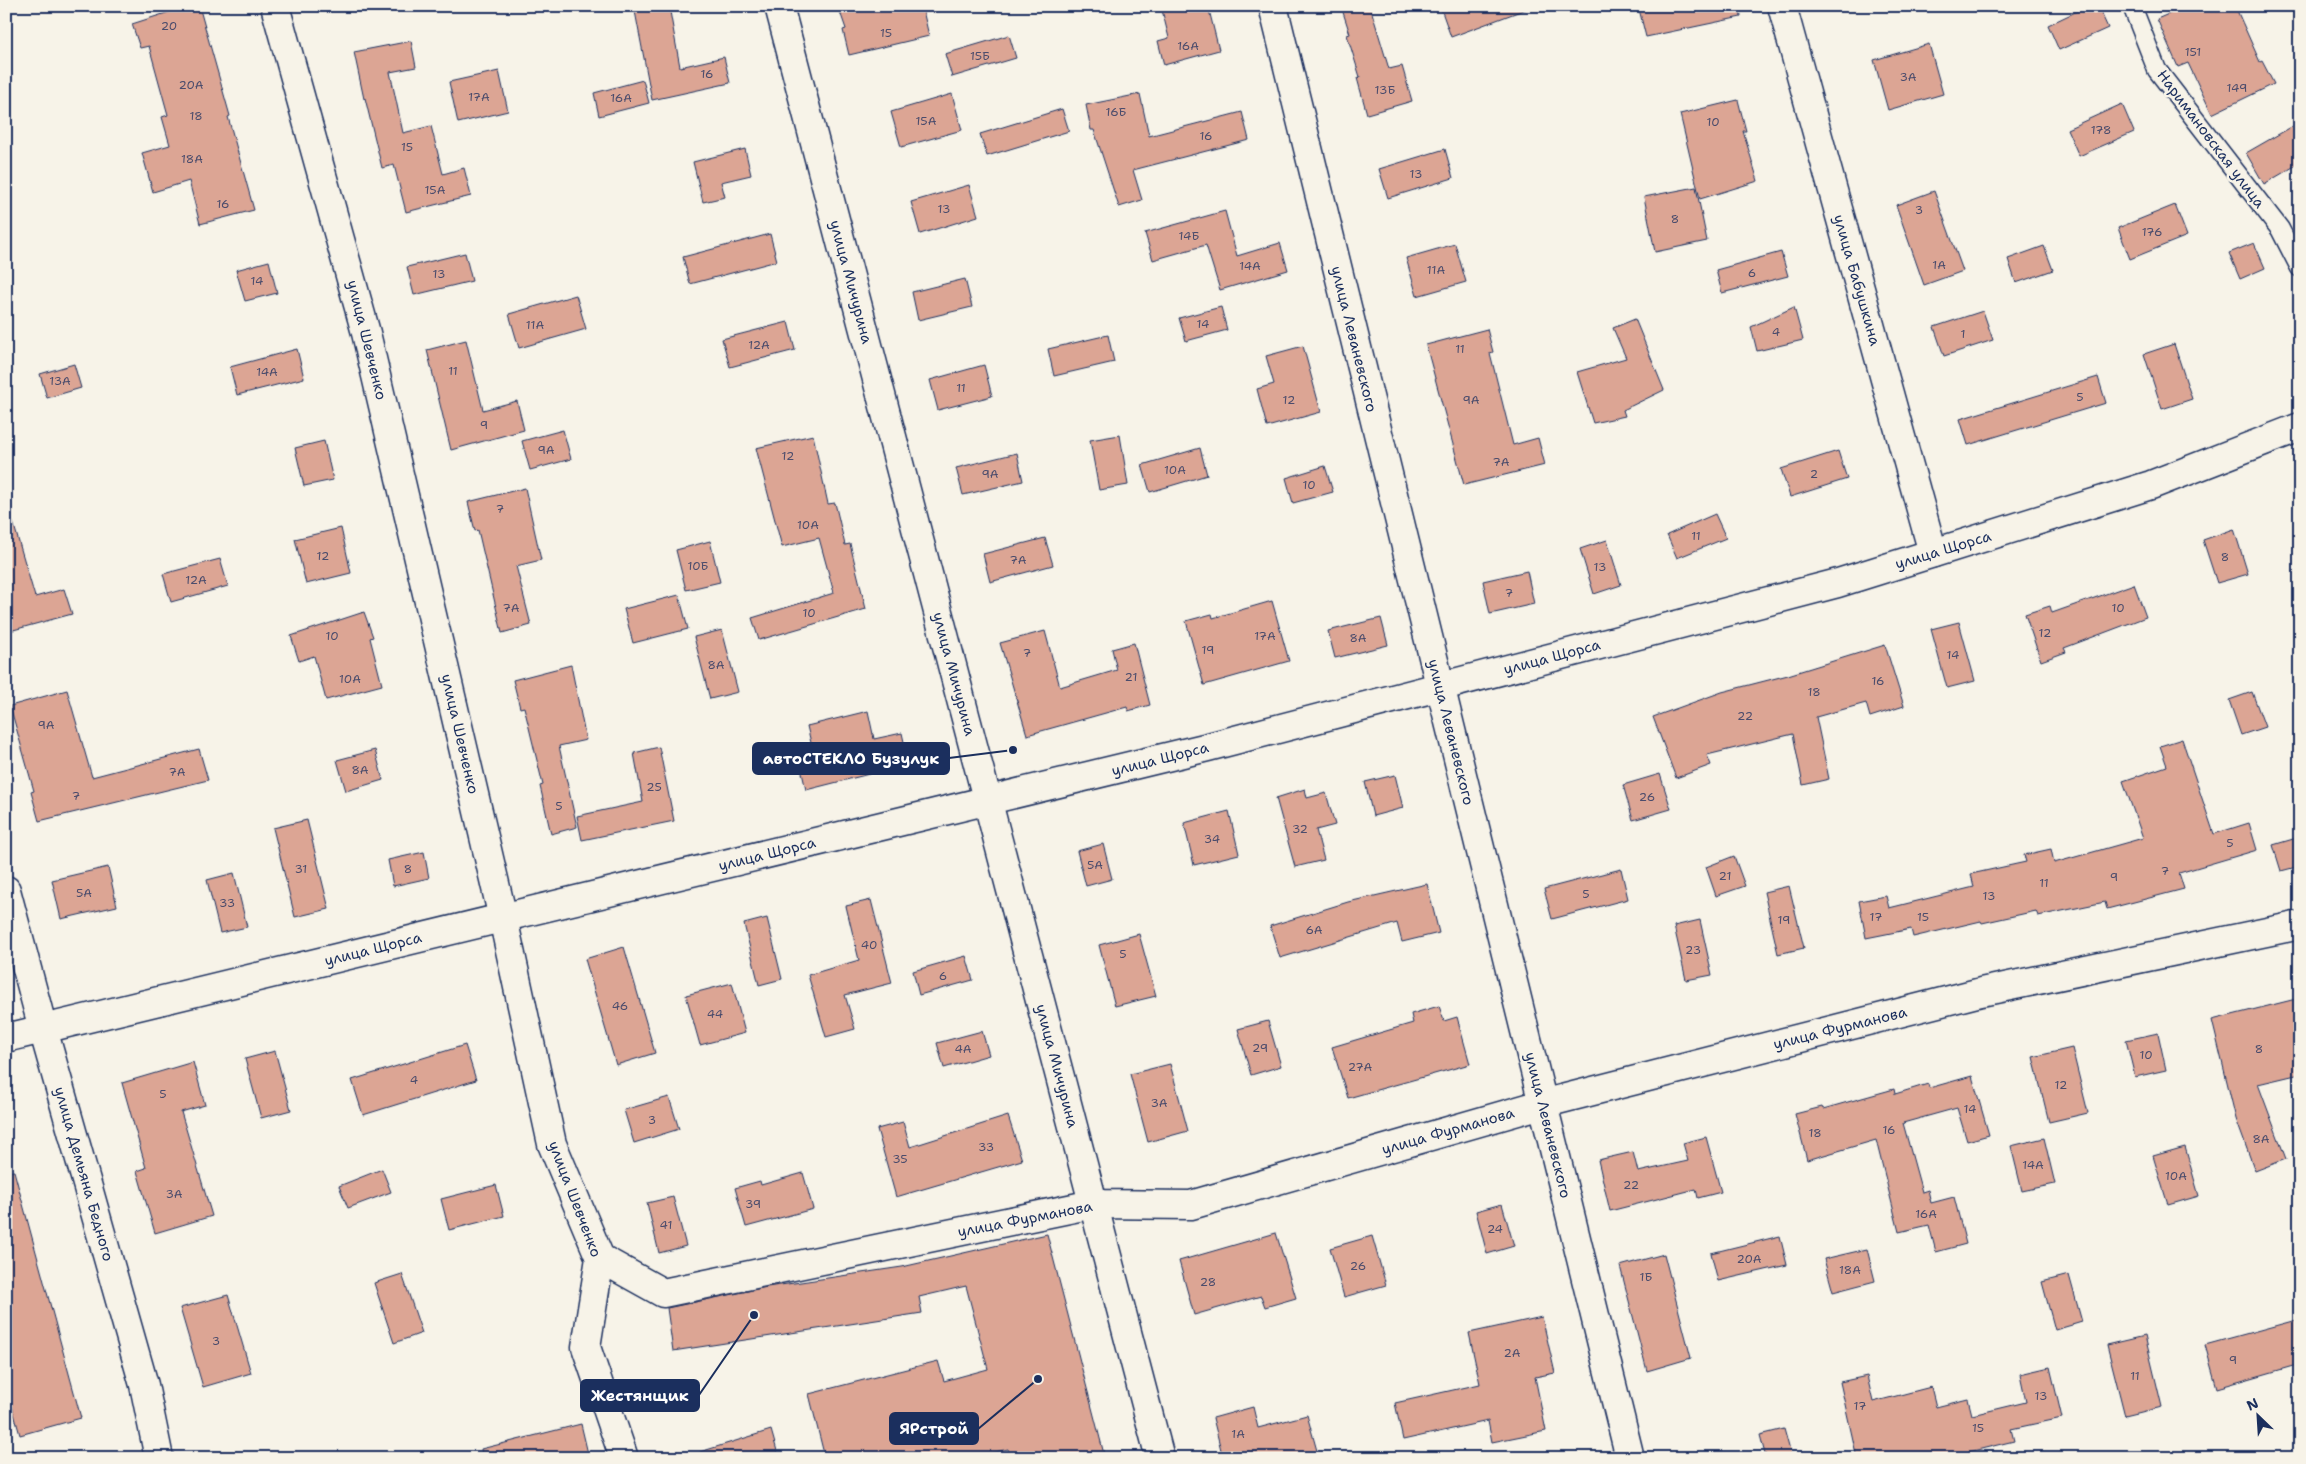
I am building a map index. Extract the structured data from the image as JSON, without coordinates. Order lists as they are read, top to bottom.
{
  "streets": {
    "street": [
      "улица Бабушкина",
      "улица Мичурина",
      "улица Леваневского",
      "улица Шевченко",
      "улица Щорса",
      "улица Фурманова",
      "улица Демьяна Бедного"
    ],
    "lane": ["Наримановская улица"]
  },
  "crossings": [
    ["улица Бабушкина", "улица Щорса"],
    ["улица Мичурина", "улица Щорса"],
    ["улица Мичурина", "улица Фурманова"],
    ["улица Леваневского", "улица Щорса"],
    ["улица Леваневского", "улица Фурманова"],
    ["улица Шевченко", "улица Щорса"],
    ["улица Шевченко", "улица Фурманова"],
    ["улица Щорса", "улица Демьяна Бедного"]
  ],
  "places": ["автоСТЕКЛО Бузулук", "Жестянщик", "ЯРстрой"],
  "house_numbers": [
    "20",
    "15",
    "16А",
    "151",
    "15Б",
    "16",
    "3А",
    "20А",
    "149",
    "13Б",
    "17А",
    "16А",
    "16Б",
    "18",
    "15А",
    "10",
    "178",
    "16",
    "15",
    "18А",
    "13",
    "15А",
    "16",
    "13",
    "3",
    "8",
    "176",
    "14Б",
    "1А",
    "14А",
    "11А",
    "6",
    "13",
    "14",
    "14",
    "11А",
    "4",
    "1",
    "12А",
    "11",
    "11",
    "14А",
    "13А",
    "11",
    "5",
    "12",
    "9А",
    "9",
    "9А",
    "12",
    "7А",
    "10А",
    "9А",
    "2",
    "10",
    "7",
    "10А",
    "11",
    "12",
    "8",
    "7А",
    "10Б",
    "13",
    "12А",
    "7",
    "7А",
    "10",
    "10",
    "12",
    "10",
    "17А",
    "8А",
    "19",
    "7",
    "14",
    "8А",
    "21",
    "10А",
    "16",
    "18",
    "22",
    "9А",
    "8А",
    "7А",
    "25",
    "7",
    "26",
    "5",
    "32",
    "34",
    "5",
    "5А",
    "31",
    "8",
    "7",
    "21",
    "9",
    "11",
    "5А",
    "5",
    "13",
    "33",
    "17",
    "15",
    "19",
    "6А",
    "40",
    "23",
    "5",
    "6",
    "46",
    "44",
    "29",
    "4А",
    "8",
    "10",
    "27А",
    "4",
    "12",
    "5",
    "3А",
    "14",
    "3",
    "16",
    "18",
    "8А",
    "33",
    "35",
    "14А",
    "10А",
    "22",
    "3А",
    "39",
    "16А",
    "41",
    "24",
    "20А",
    "26",
    "18А",
    "1Б",
    "28",
    "3",
    "2А",
    "9",
    "11",
    "13",
    "17",
    "15",
    "1А"
  ],
  "north": "top left"
}
